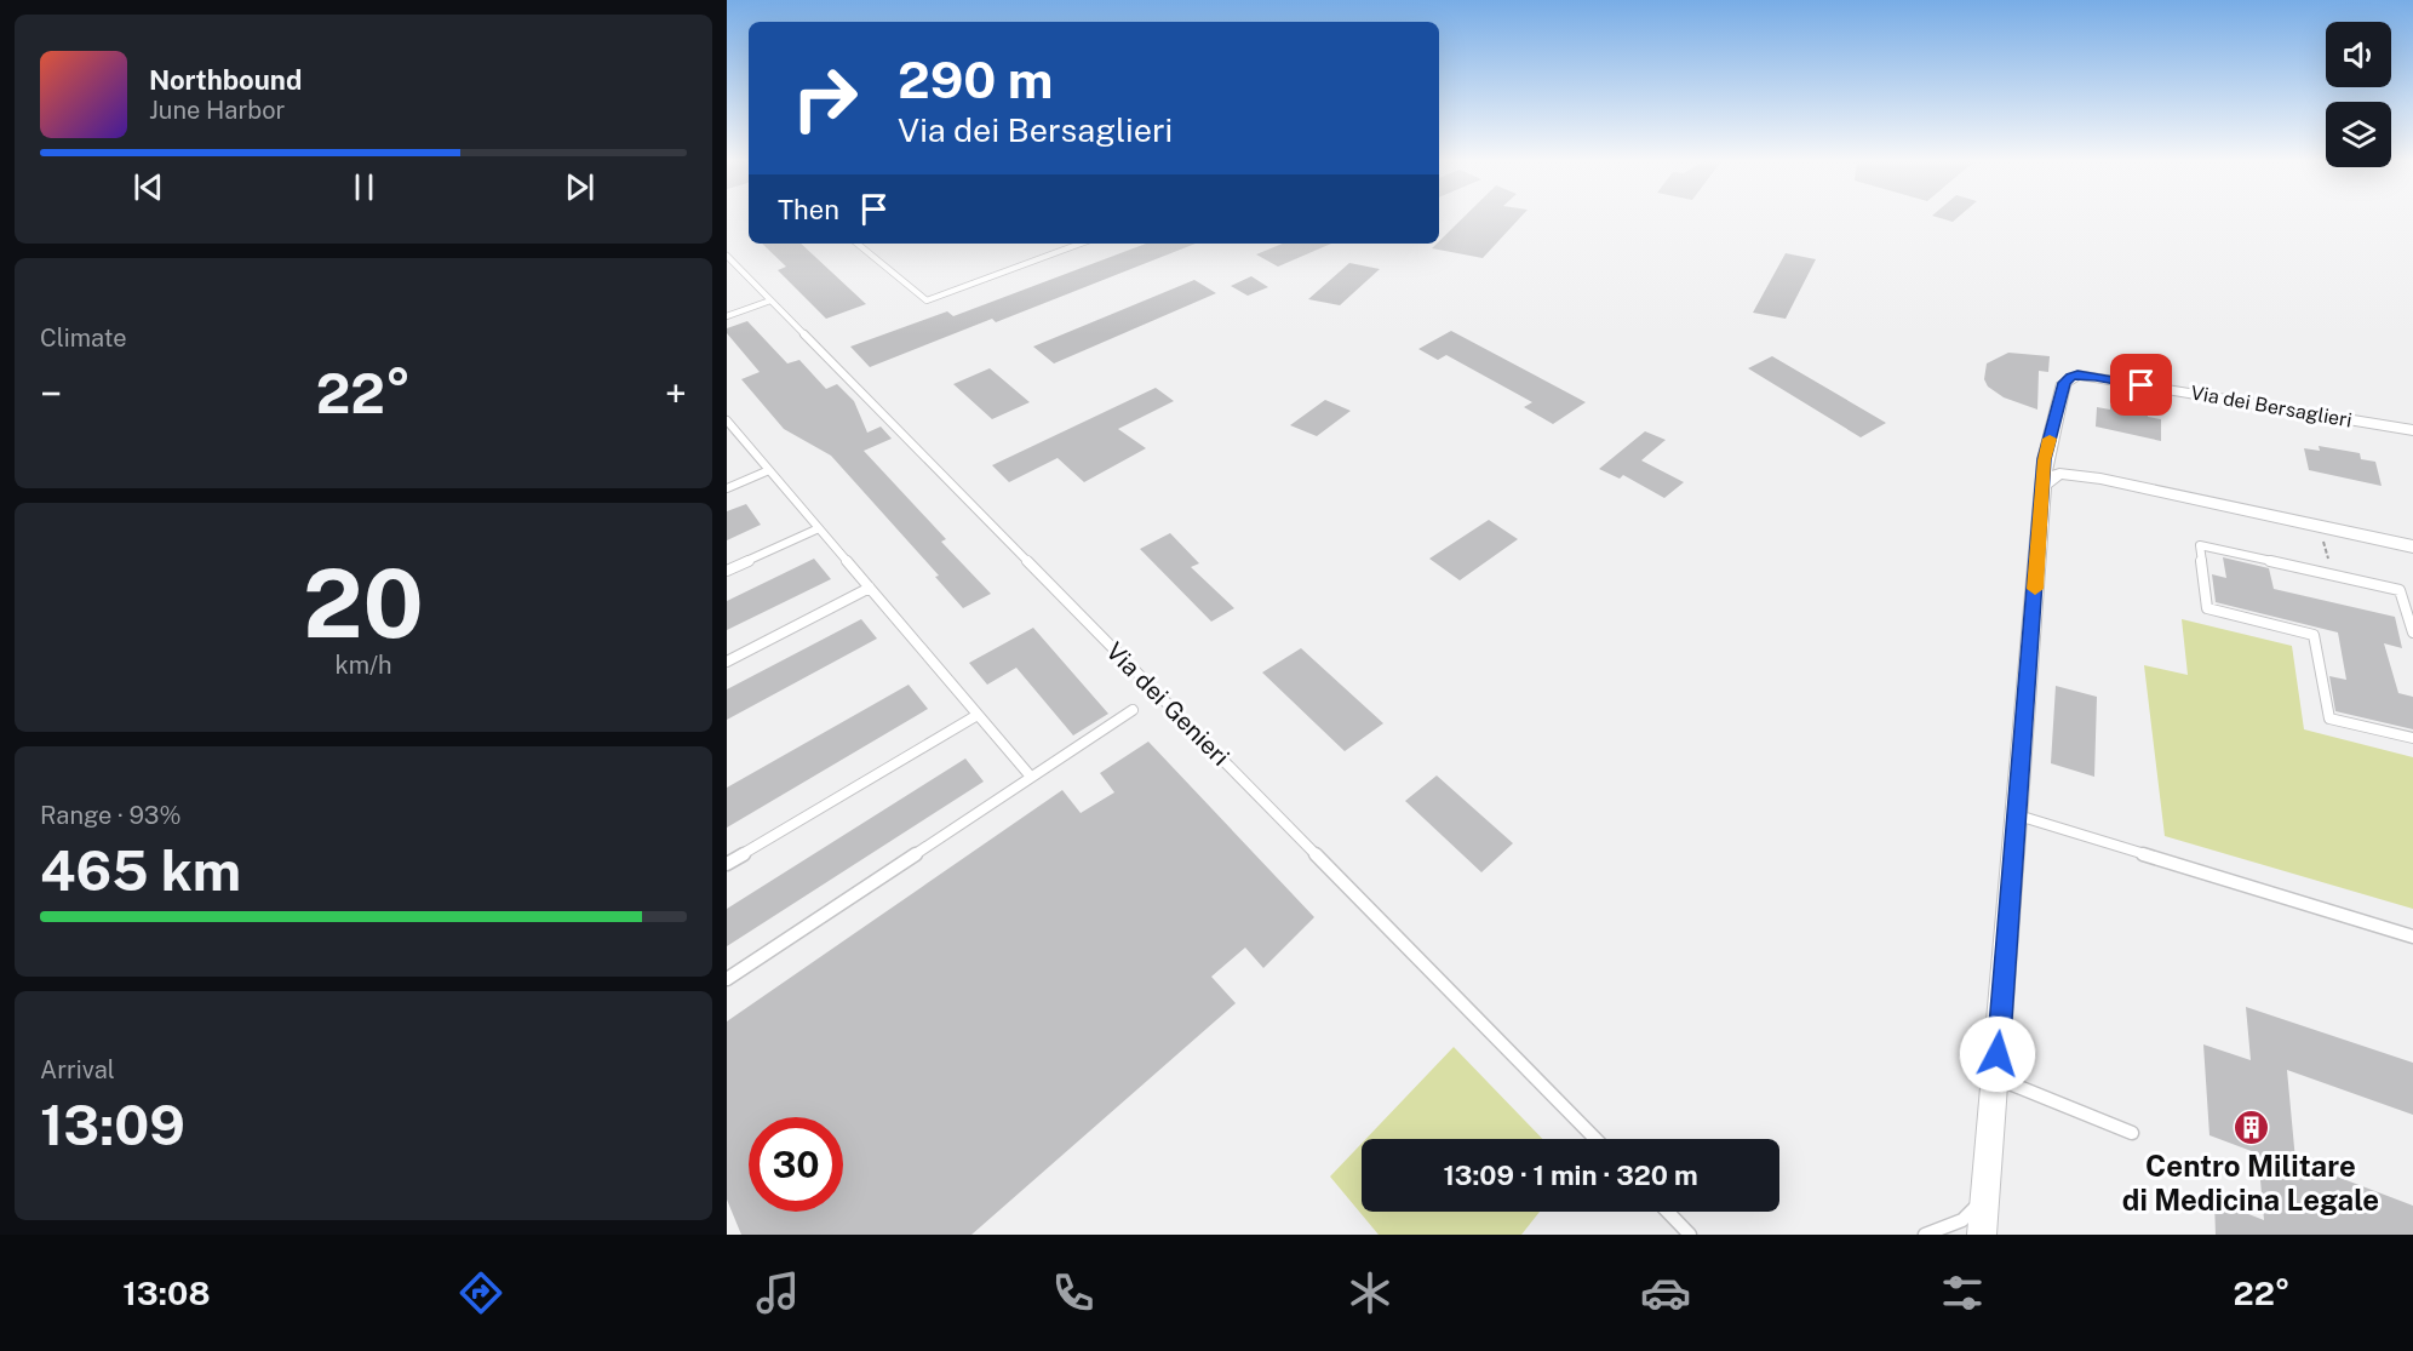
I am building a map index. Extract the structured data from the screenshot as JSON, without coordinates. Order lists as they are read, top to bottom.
{
  "streets": {
    "street": ["Via dei Bersaglieri"],
    "lane": ["Via dei Genieri"]
  },
  "places": {
    "building": ["Centro Militare di Medicina Legale"]
  },
  "page": {
    "turn": ["290 m", "Via dei Bersaglieri"],
    "song": ["Northbound", "June Harbor"],
    "then": "Then",
    "tile": [
      "Climate",
      ["20", "km/h"],
      ["Range · 93%", "465 km"],
      ["Arrival", "13:09"]
    ],
    "heat": ["−", "22°", "+"],
    "limit": "30",
    "trip": "13:09 · 1 min · 320 m",
    "tabs": ["13:08", "22°"]
  }
}
